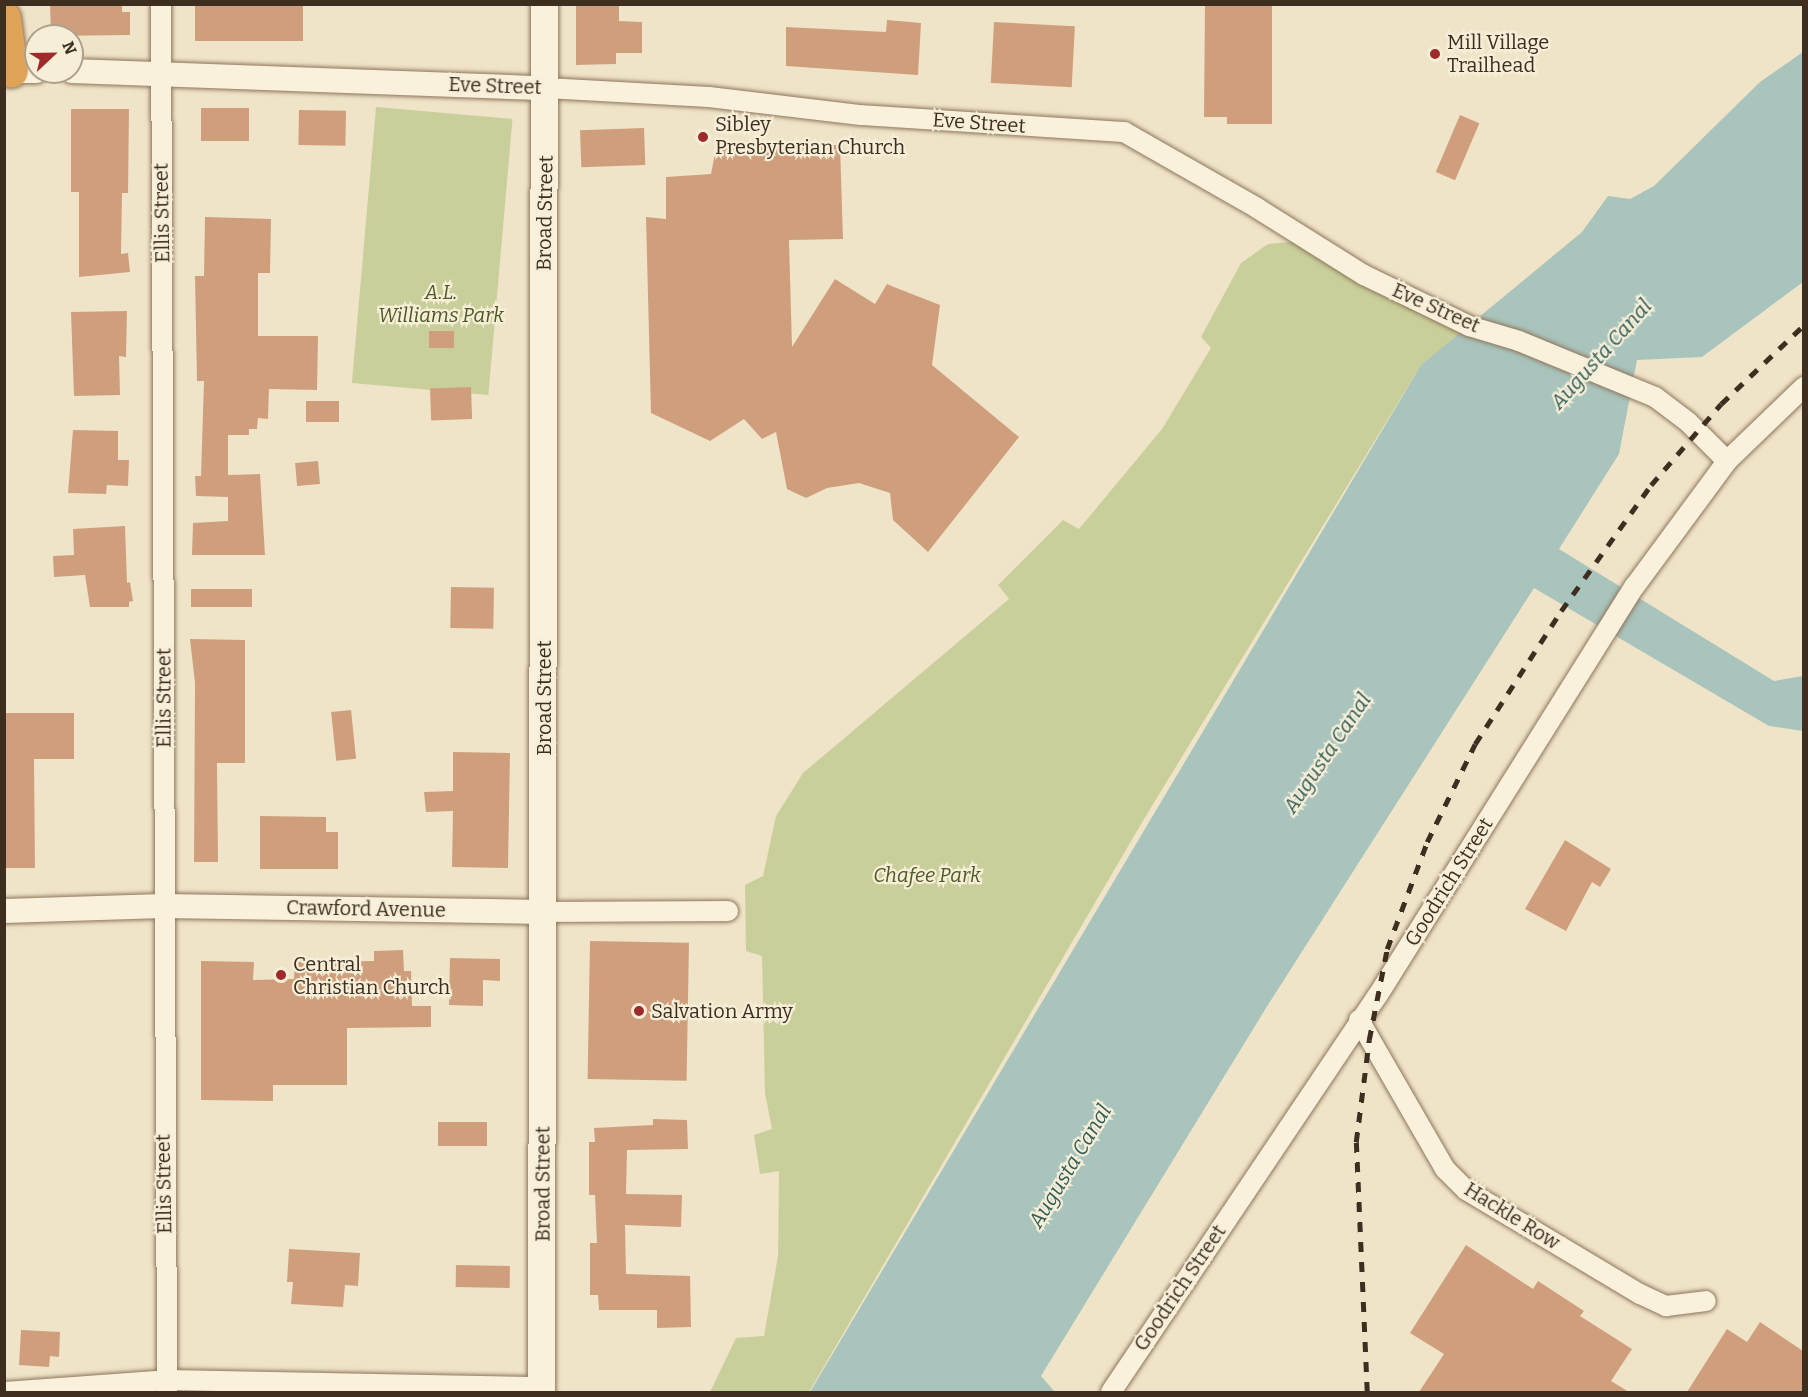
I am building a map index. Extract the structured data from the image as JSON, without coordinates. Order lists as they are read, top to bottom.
{
  "streets": {
    "main road": ["Broad Street"],
    "street": [
      "Eve Street",
      "Ellis Street",
      "Goodrich Street",
      "Crawford Avenue",
      "Hackle Row"
    ]
  },
  "crossings": [
    ["Eve Street", "Ellis Street"],
    ["Eve Street", "Broad Street"],
    ["Eve Street", "Goodrich Street"],
    ["Ellis Street", "Crawford Avenue"],
    ["Broad Street", "Crawford Avenue"],
    ["Goodrich Street", "Hackle Row"]
  ],
  "water": ["Augusta Canal"],
  "parks": ["A.L. Williams Park", "Chafee Park"],
  "places": [
    "Mill Village Trailhead",
    "Sibley Presbyterian Church",
    "Central Christian Church",
    "Salvation Army"
  ],
  "north": "right"
}
